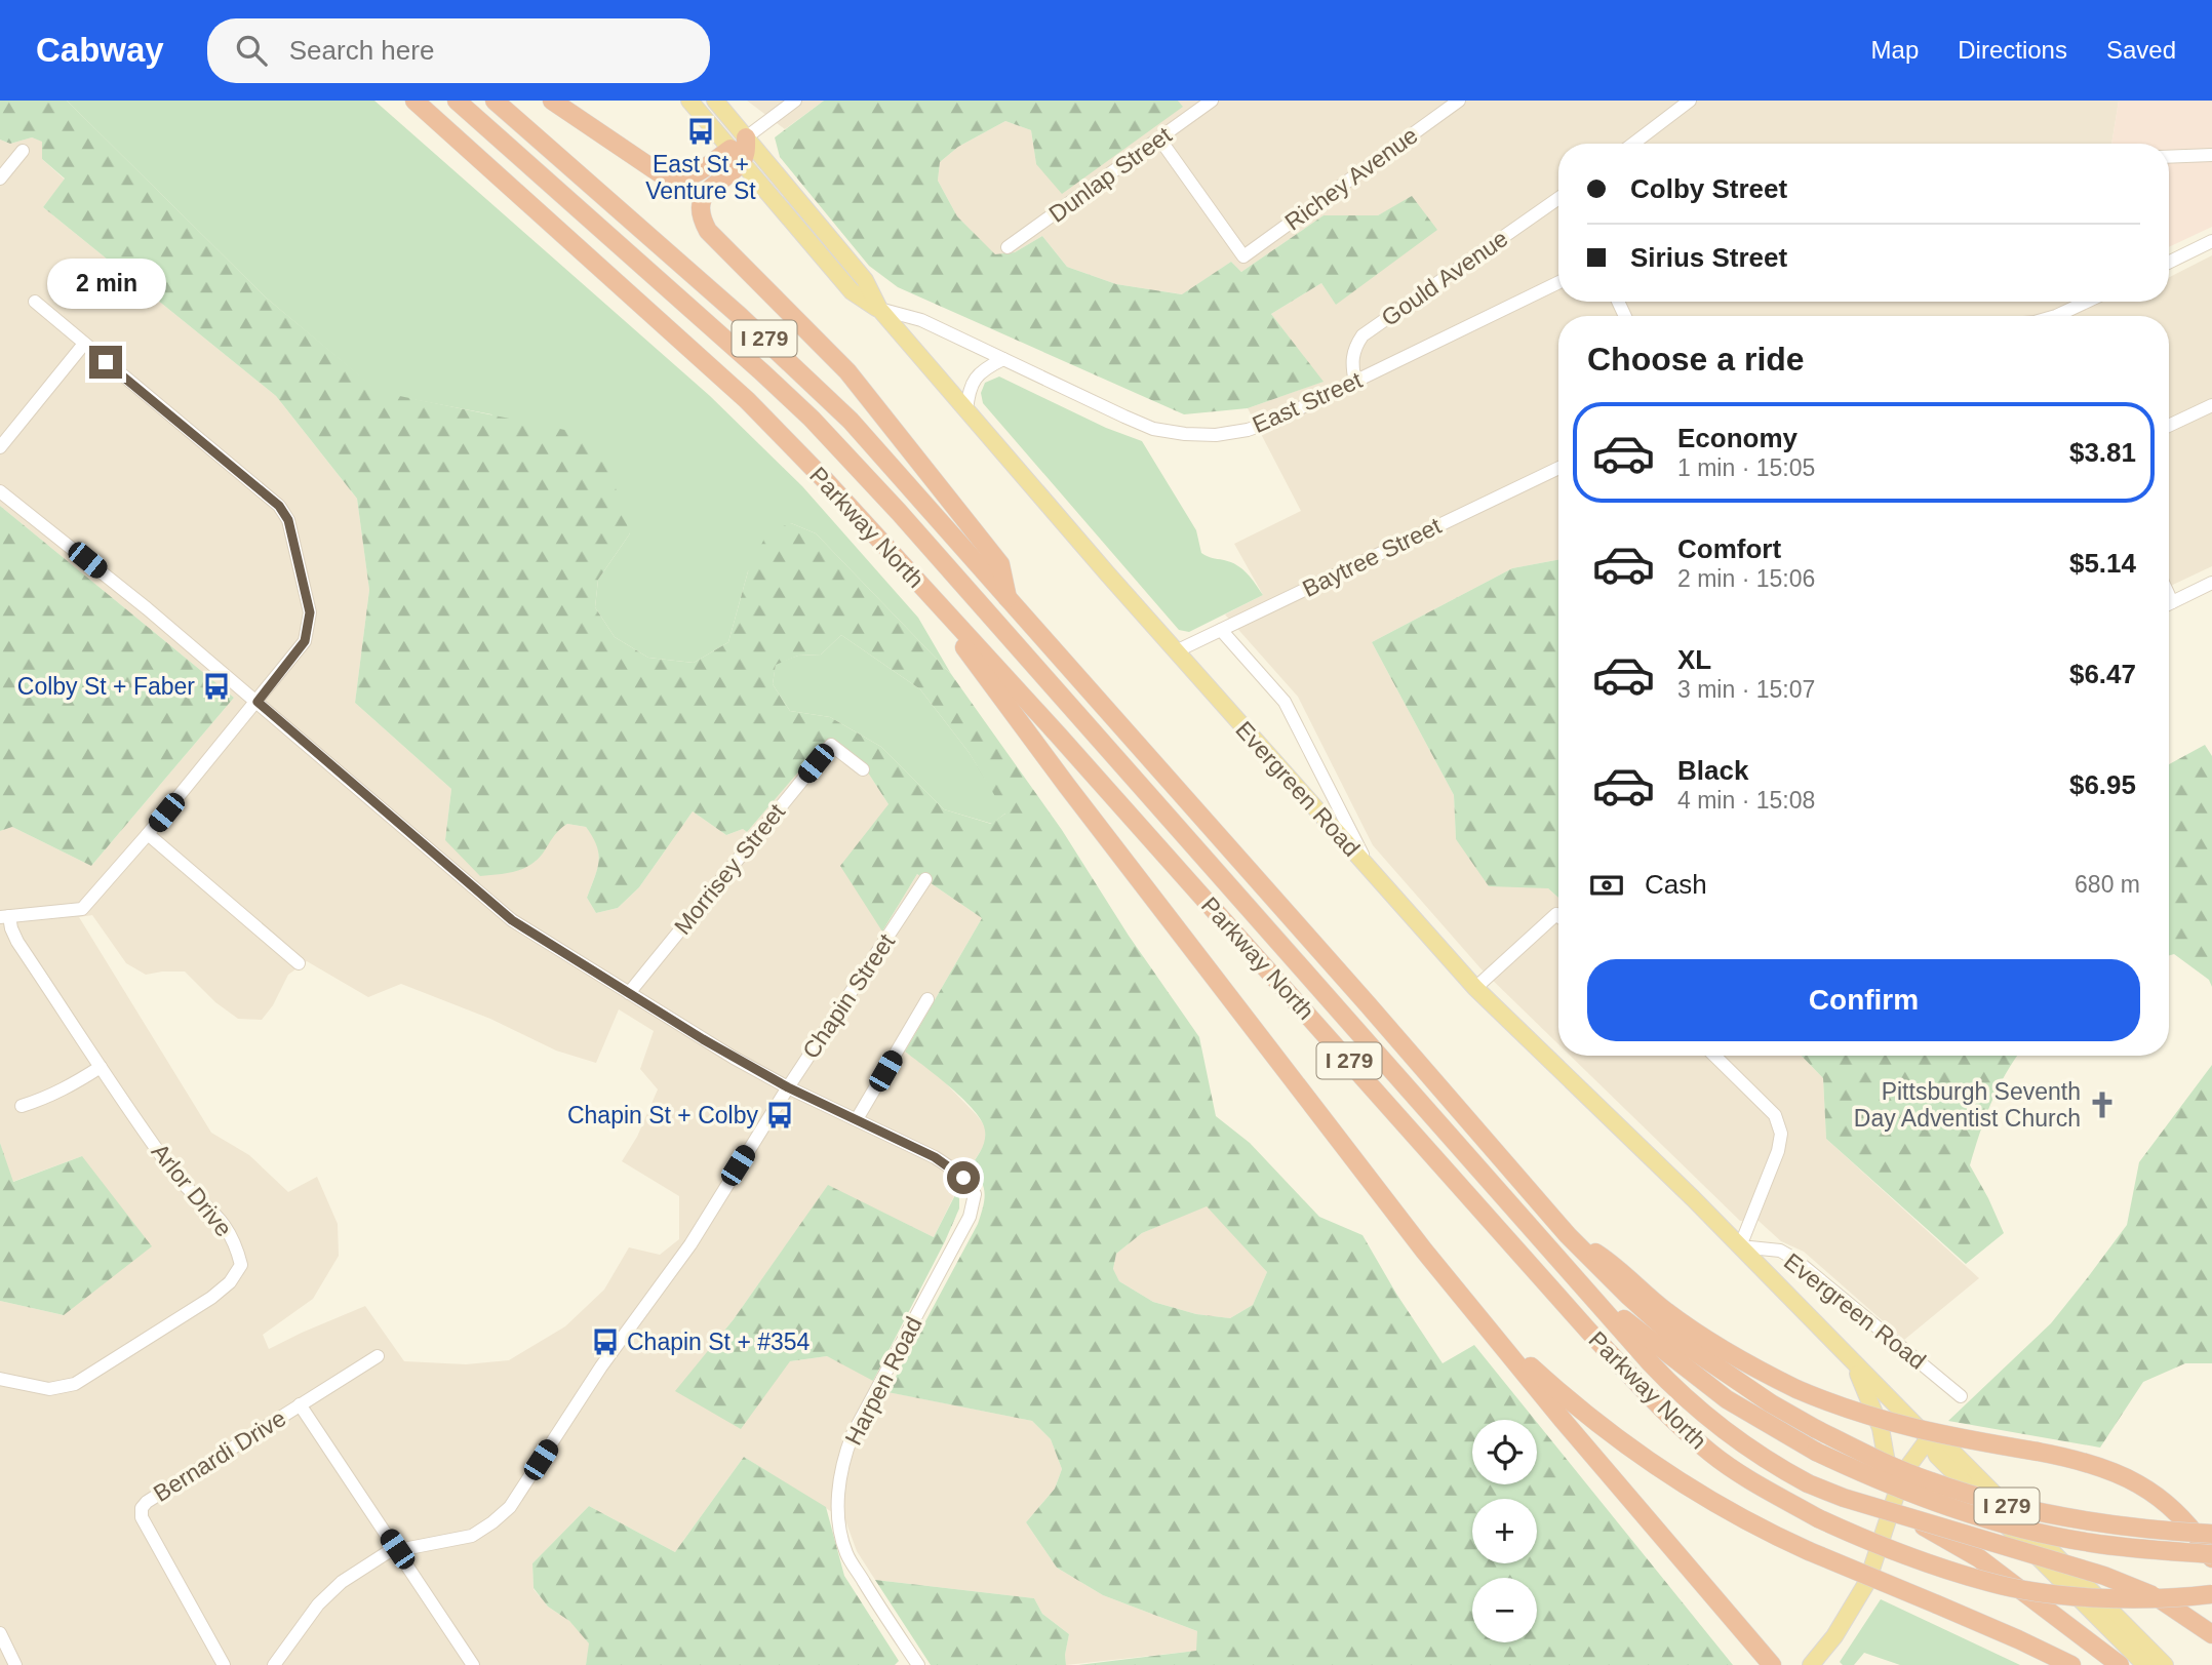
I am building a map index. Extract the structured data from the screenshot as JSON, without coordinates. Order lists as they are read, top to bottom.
{
  "streets": {
    "highway": ["I 279", "Parkway North"],
    "main road": ["East Street", "Evergreen Road"],
    "street": [
      "Dunlap Street",
      "Richey Avenue",
      "Gould Avenue",
      "Baytree Street",
      "Morrisey Street",
      "Chapin Street",
      "Arlor Drive",
      "Harpen Road",
      "Bernardi Drive"
    ]
  },
  "crossings": [
    ["Dunlap Street", "Richey Avenue"],
    ["Gould Avenue", "East Street"],
    ["East Street", "Evergreen Road"],
    ["Baytree Street", "Evergreen Road"]
  ],
  "places": {
    "bus stop": [
      "East St + Venture St",
      "Colby St + Faber",
      "Chapin St + Colby",
      "Chapin St + #354"
    ],
    "church": ["Pittsburgh Seventh Day Adventist Church"]
  },
  "page": {
    "header": "Cabway",
    "search": "Search here",
    "nav": ["Map", "Directions", "Saved"],
    "banner": ["Colby Street", "Sirius Street"],
    "bubble": "2 min",
    "heading": "Choose a ride",
    "list": [
      {
        "name": "Economy",
        "note": "1 min · 15:05",
        "value": "$3.81"
      },
      {
        "name": "Comfort",
        "note": "2 min · 15:06",
        "value": "$5.14"
      },
      {
        "name": "XL",
        "note": "3 min · 15:07",
        "value": "$6.47"
      },
      {
        "name": "Black",
        "note": "4 min · 15:08",
        "value": "$6.95"
      }
    ],
    "pay": ["Cash", "680 m"],
    "buttons": "Confirm",
    "map_buttons": ["+", "−"]
  }
}
